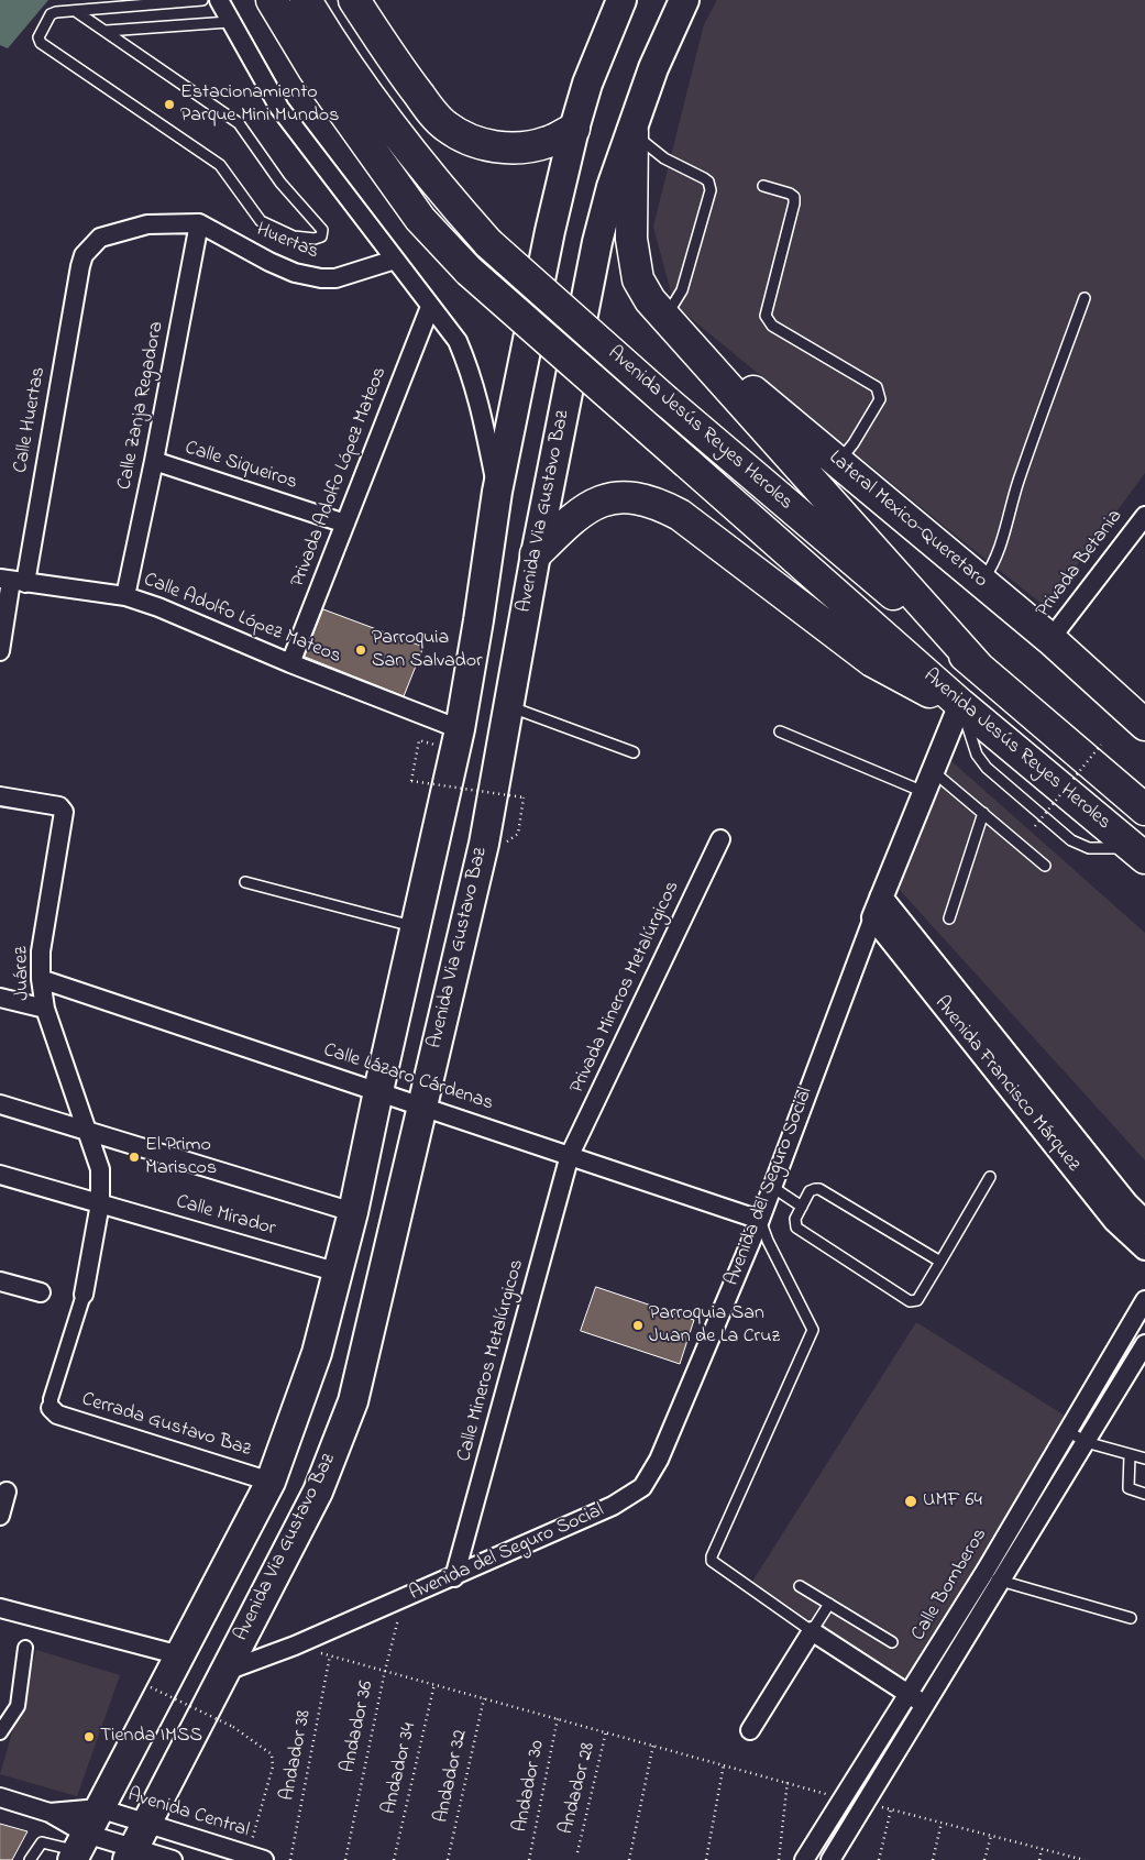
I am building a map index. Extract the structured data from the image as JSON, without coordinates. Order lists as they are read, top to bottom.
{
  "streets": {
    "highway": ["Avenida Jesús Reyes Heroles", "Lateral Mexico-Queretaro"],
    "main road": ["Avenida Via Gustavo Baz"],
    "street": [
      "Huertas",
      "Calle Zanja Regadora",
      "Calle Huertas",
      "Calle Siqueiros",
      "Privada Adolfo López Mateos",
      "Privada Betania",
      "Calle Adolfo López Mateos",
      "Juárez",
      "Privada Mineros Metalúrgicos",
      "Calle Lázaro Cárdenas",
      "Avenida Francisco Márquez",
      "Avenida del Seguro Social",
      "Calle Mirador",
      "Calle Mineros Metalúrgicos",
      "Cerrada Gustavo Baz",
      "Calle Bomberos",
      "Avenida Central"
    ],
    "path": [
      "Andador 36",
      "Andador 38",
      "Andador 34",
      "Andador 32",
      "Andador 30",
      "Andador 28"
    ]
  },
  "crossings": [
    ["Huertas", "Calle Zanja Regadora"],
    ["Huertas", "Calle Huertas"],
    ["Calle Zanja Regadora", "Calle Huertas"],
    ["Calle Zanja Regadora", "Calle Siqueiros"],
    ["Calle Zanja Regadora", "Calle Adolfo López Mateos"],
    ["Calle Huertas", "Calle Adolfo López Mateos"],
    ["Avenida Jesús Reyes Heroles", "Avenida del Seguro Social"],
    ["Calle Siqueiros", "Privada Adolfo López Mateos"],
    ["Privada Adolfo López Mateos", "Calle Adolfo López Mateos"],
    ["Avenida Via Gustavo Baz", "Calle Lázaro Cárdenas"],
    ["Avenida Via Gustavo Baz", "Avenida del Seguro Social"],
    ["Avenida Via Gustavo Baz", "Avenida Central"],
    ["Lateral Mexico-Queretaro", "Privada Betania"],
    ["Juárez", "Calle Lázaro Cárdenas"],
    ["Privada Mineros Metalúrgicos", "Calle Lázaro Cárdenas"],
    ["Privada Mineros Metalúrgicos", "Calle Mineros Metalúrgicos"],
    ["Calle Lázaro Cárdenas", "Avenida del Seguro Social"],
    ["Calle Lázaro Cárdenas", "Calle Mineros Metalúrgicos"],
    ["Avenida Francisco Márquez", "Avenida del Seguro Social"],
    ["Avenida del Seguro Social", "Calle Mineros Metalúrgicos"],
    ["Avenida del Seguro Social", "Andador 36"]
  ],
  "places": [
    "Estacionamiento Parque Mini Mundos",
    "Parroquia San Salvador",
    "El Primo Mariscos",
    "Parroquia San Juan de La Cruz",
    "UMF 64",
    "Tienda IMSS"
  ]
}
